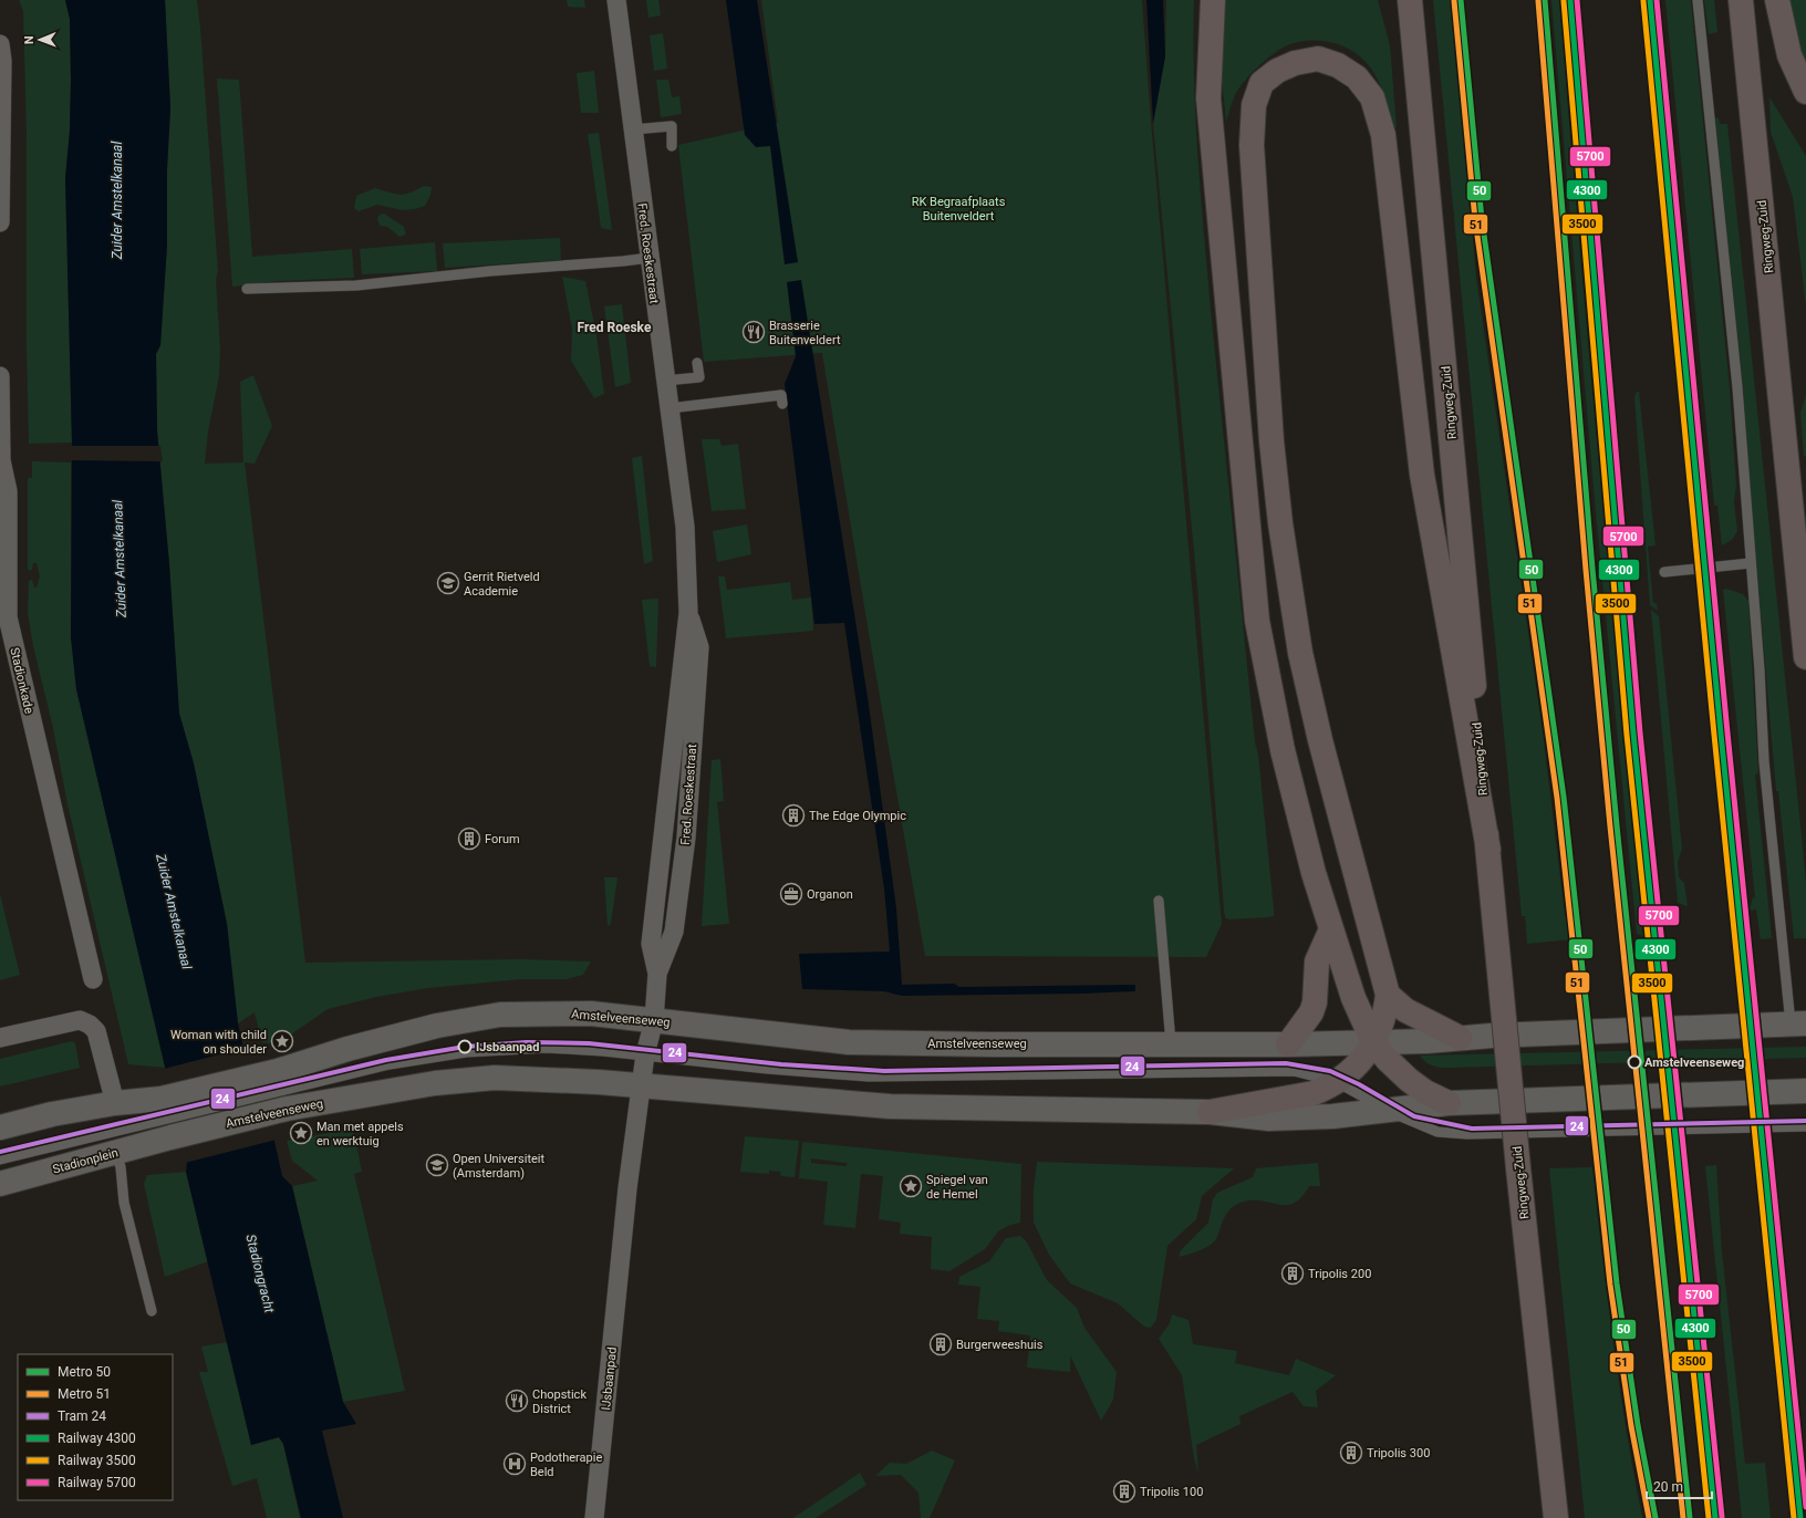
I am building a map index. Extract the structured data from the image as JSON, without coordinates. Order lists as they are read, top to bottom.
{
  "streets": {
    "highway": ["Ringweg-Zuid"],
    "main road": ["Amstelveenseweg", "Stadionplein"],
    "street": ["Fred. Roeskestraat", "Stadionkade", "IJsbaanpad"]
  },
  "crossings": [
    ["Fred. Roeskestraat", "Amstelveenseweg"],
    ["Fred. Roeskestraat", "IJsbaanpad"],
    ["Amstelveenseweg", "Stadionplein"],
    ["Amstelveenseweg", "IJsbaanpad"]
  ],
  "districts": ["Fred Roeske"],
  "water": ["Zuider Amstelkanaal", "Stadiongracht"],
  "parks": ["RK Begraafplaats Buitenveldert"],
  "places": {
    "restaurant": ["Brasserie Buitenveldert", "Chopstick District"],
    "school or university": ["Gerrit Rietveld Academie", "Open Universiteit (Amsterdam)"],
    "building": [
      "The Edge Olympic",
      "Forum",
      "Tripolis 200",
      "Burgerweeshuis",
      "Tripolis 300",
      "Tripolis 100"
    ],
    "office": ["Organon"],
    "place": ["Woman with child on shoulder", "Man met appels en werktuig", "Spiegel van de Hemel"],
    "other": ["IJsbaanpad", "Amstelveenseweg"],
    "hospital": ["Podotherapie Beld"]
  },
  "lines": [
    "metro line 50",
    "rail line 4300",
    "rail line 5700",
    "metro line 51",
    "rail line 3500",
    "tram line 24"
  ],
  "legend": [
    "Metro 50",
    "Metro 51",
    "Tram 24",
    "Railway 4300",
    "Railway 3500",
    "Railway 5700"
  ],
  "scale_bar": "20 m",
  "north": "left"
}
